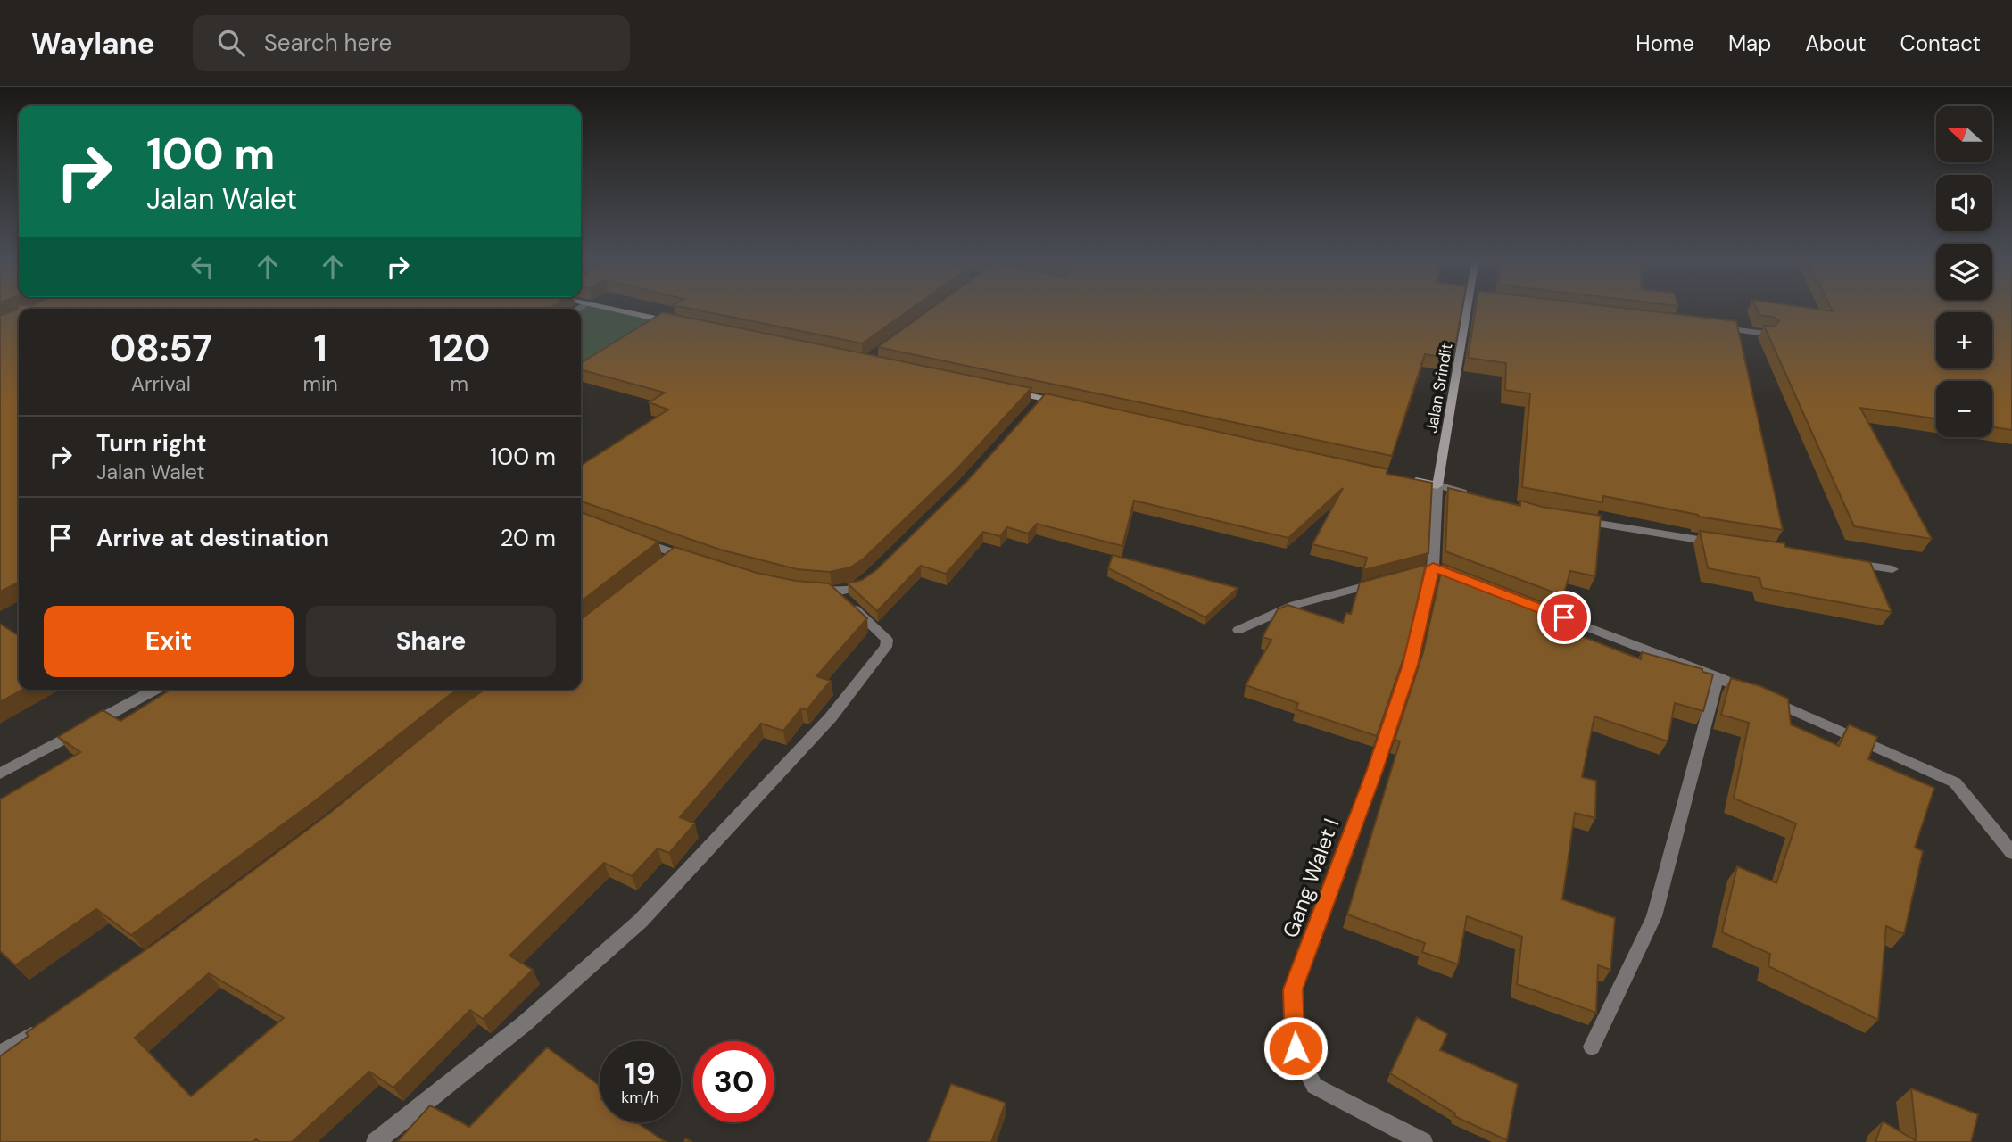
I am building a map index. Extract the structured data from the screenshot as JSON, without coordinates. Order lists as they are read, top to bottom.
{
  "streets": {
    "street": ["Jalan Srindit", "Gang Walet I"]
  },
  "crossings": [
    ["Jalan Srindit", "Gang Walet I"]
  ],
  "north": "left",
  "page": {
    "header": "Waylane",
    "search": "Search here",
    "nav": [
      "Home",
      "Map",
      "About",
      "Contact"
    ],
    "map_buttons": ["+", "−"],
    "turn": ["100 m", "Jalan Walet"],
    "eta": [
      "08:57",
      "Arrival",
      "1",
      "min",
      "120",
      "m"
    ],
    "list": [
      {
        "name": "Turn right",
        "note": "Jalan Walet",
        "value": "100 m"
      },
      {
        "name": "Arrive at destination",
        "value": "20 m"
      }
    ],
    "buttons": ["Exit", "Share"],
    "speed": "19 km/h",
    "limit": "30"
  }
}
